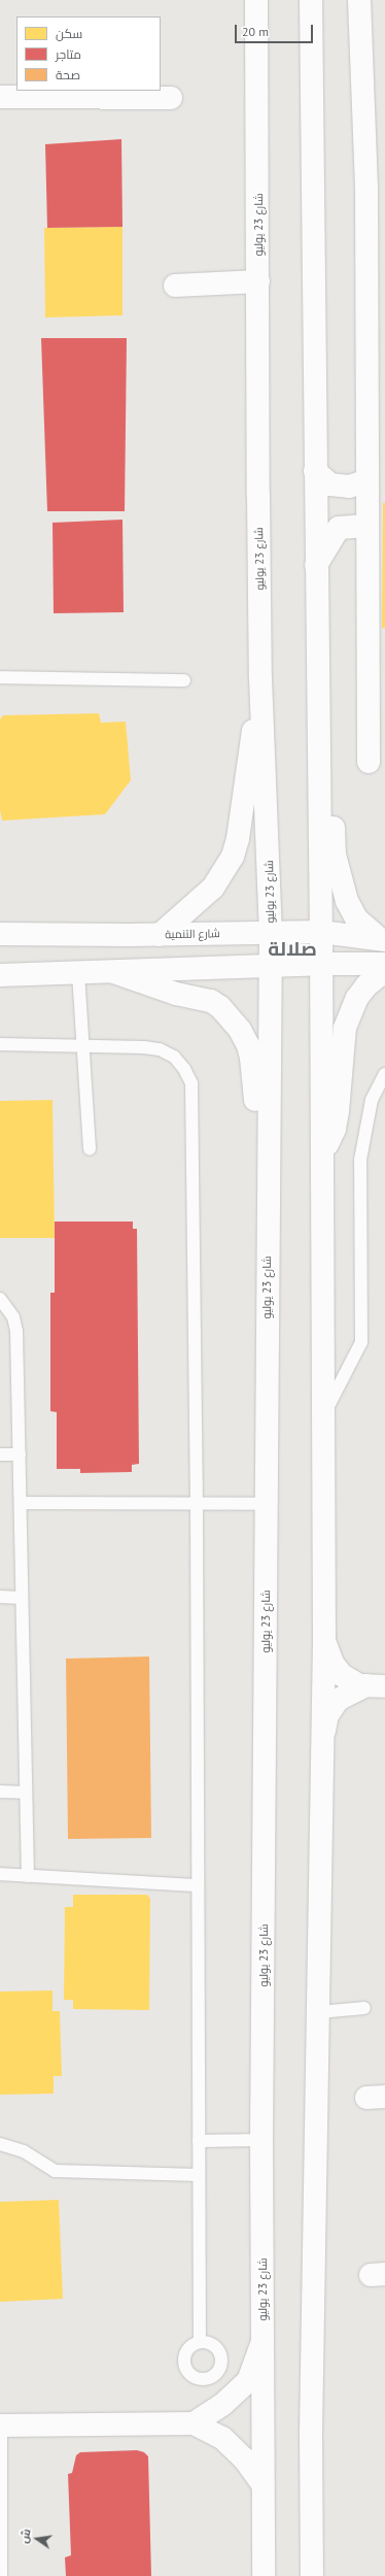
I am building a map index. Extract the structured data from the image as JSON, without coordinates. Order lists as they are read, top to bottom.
{
  "streets": {
    "main road": ["شارع 23 يوليو", "شارع التنمية"]
  },
  "crossings": [
    ["شارع 23 يوليو", "شارع التنمية"]
  ],
  "districts": ["صلالة"],
  "legend": ["سكن", "متاجر", "صحة"],
  "scale_bar": "20 m",
  "north": "left"
}
